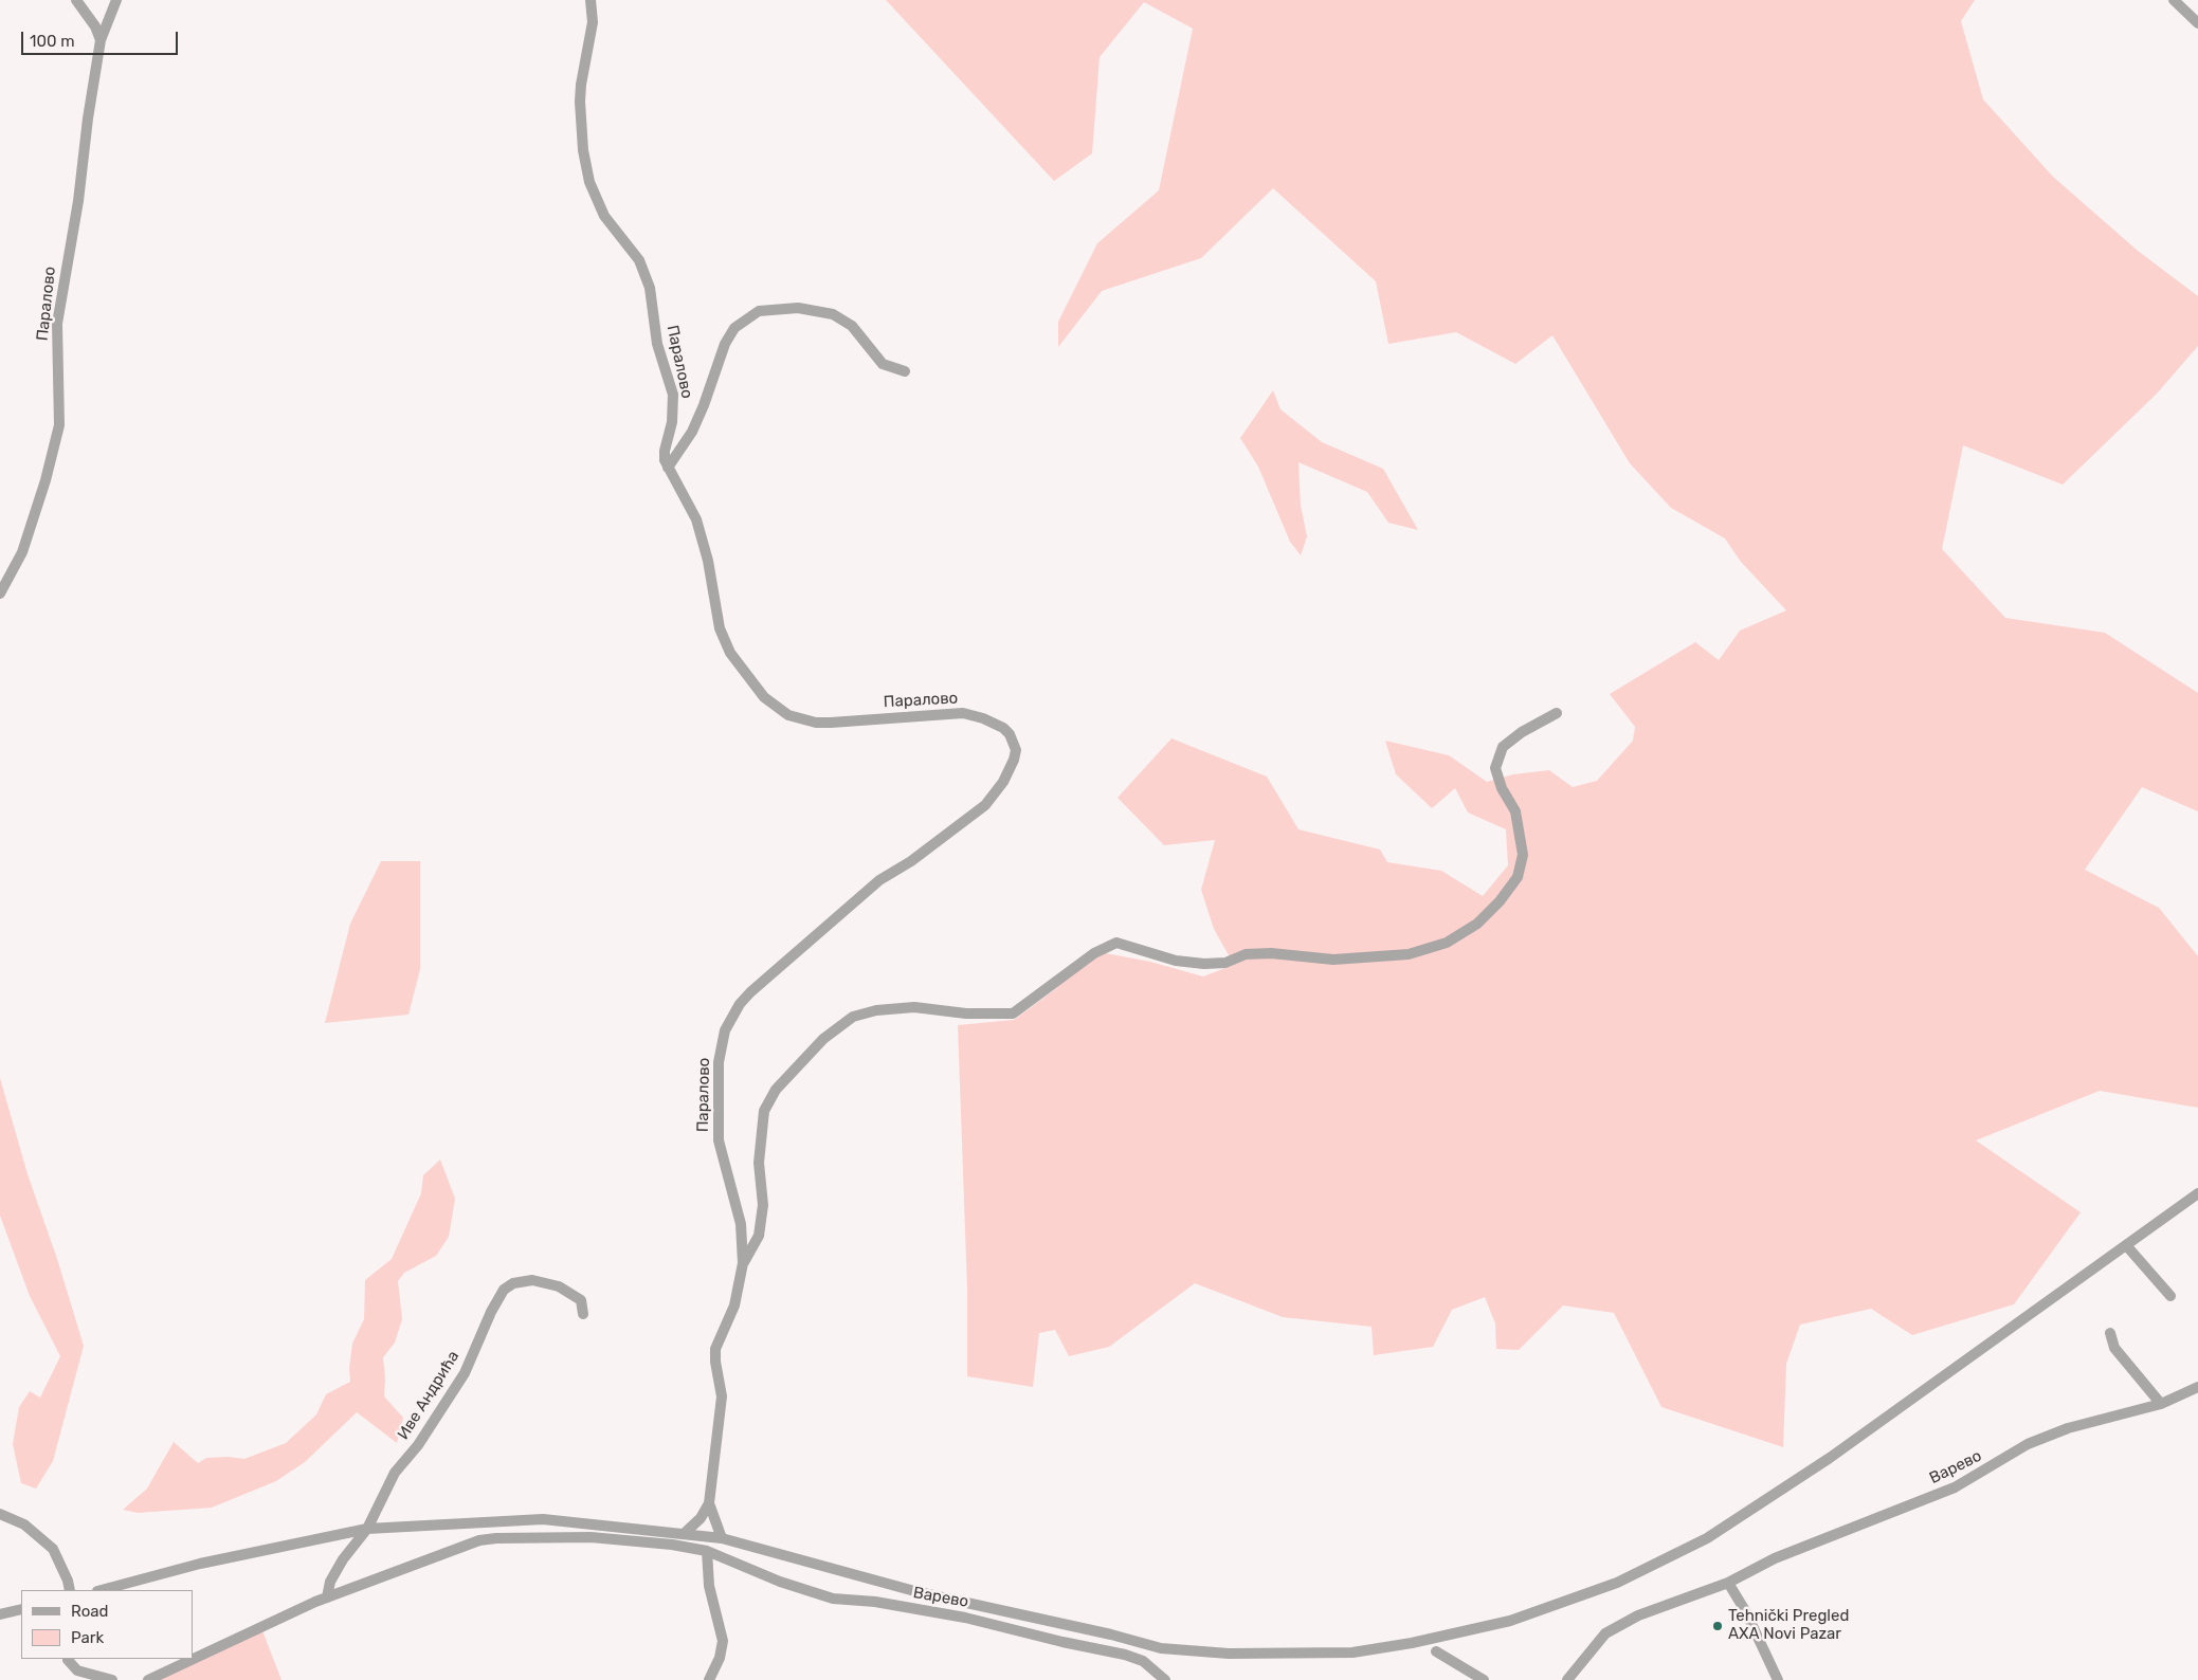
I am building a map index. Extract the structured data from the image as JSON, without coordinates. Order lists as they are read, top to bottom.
{
  "streets": {
    "street": ["Паралово", "Иве Андрића", "Варево"]
  },
  "places": ["Tehnički Pregled AXA Novi Pazar"],
  "legend": ["Road", "Park"],
  "scale_bar": "100 m"
}
